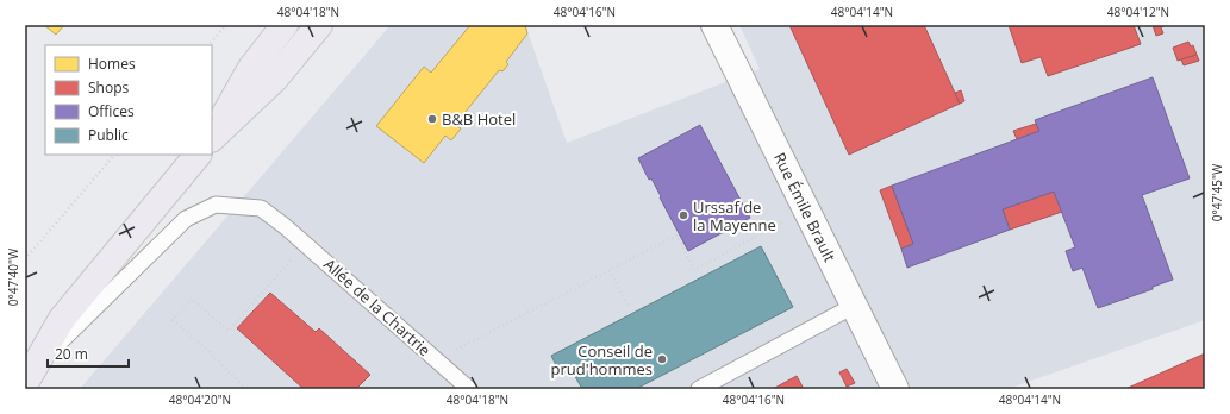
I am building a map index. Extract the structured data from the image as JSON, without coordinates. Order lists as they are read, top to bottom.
{
  "streets": {
    "street": ["Rue Émile Brault"],
    "lane": ["Allée de la Chartrie"]
  },
  "places": ["B&B Hotel", "Urssaf de la Mayenne", "Conseil de prud'hommes"],
  "legend": [
    "Homes",
    "Shops",
    "Offices",
    "Public"
  ],
  "scale_bar": "20 m",
  "coordinates": [
    "48°04'18\"N",
    "48°04'16\"N",
    "48°04'14\"N",
    "48°04'12\"N",
    "0°47'45\"W",
    "0°47'40\"W",
    "48°04'20\"N"
  ]
}
